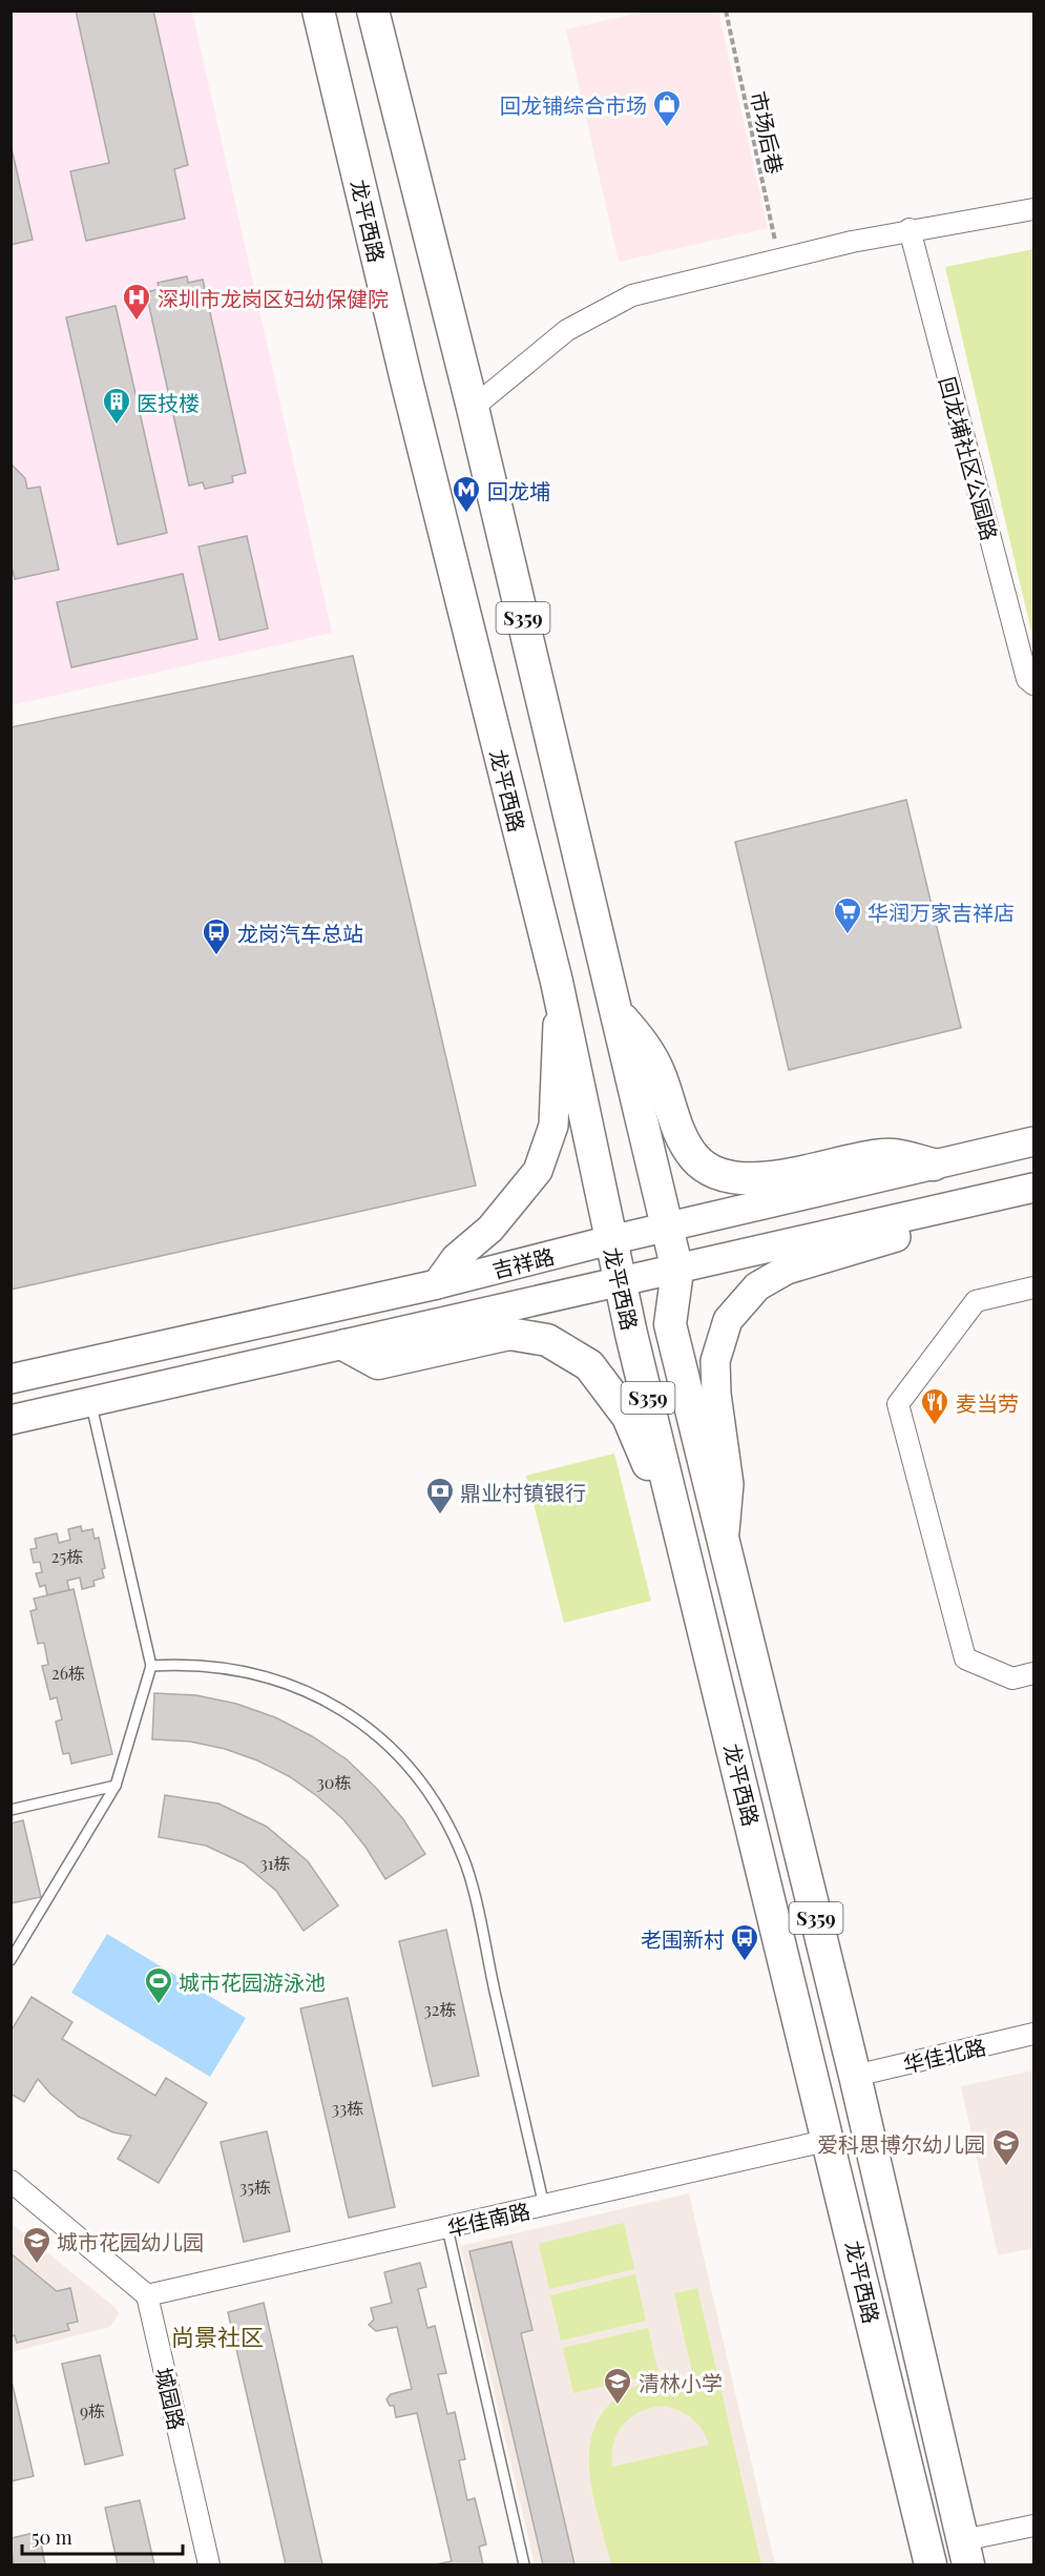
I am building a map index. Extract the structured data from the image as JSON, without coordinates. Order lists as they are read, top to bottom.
{
  "streets": {
    "main road": ["龙平西路", "S359", "吉祥路"],
    "street": [
      "回龙埔社区公园路",
      "华佳北路",
      "华佳南路",
      "城园路"
    ],
    "path": ["市场后巷"]
  },
  "crossings": [
    ["龙平西路", "吉祥路"],
    ["龙平西路", "华佳北路"],
    ["龙平西路", "华佳南路"],
    ["华佳南路", "城园路"]
  ],
  "districts": ["尚景社区"],
  "places": {
    "shop": ["回龙铺综合市场"],
    "hospital": ["深圳市龙岗区妇幼保健院"],
    "building": ["医技楼"],
    "metro station": ["回龙埔"],
    "supermarket": ["华润万家吉祥店"],
    "bus stop": ["龙岗汽车总站", "老围新村"],
    "restaurant": ["麦当劳"],
    "bank": ["鼎业村镇银行"],
    "sports": ["城市花园游泳池"],
    "school or university": ["爱科思博尔幼儿园", "城市花园幼儿园", "清林小学"]
  },
  "house_numbers": [
    "25栋",
    "26栋",
    "30栋",
    "31栋",
    "32栋",
    "33栋",
    "35栋",
    "9栋"
  ],
  "scale_bar": "50 m"
}
